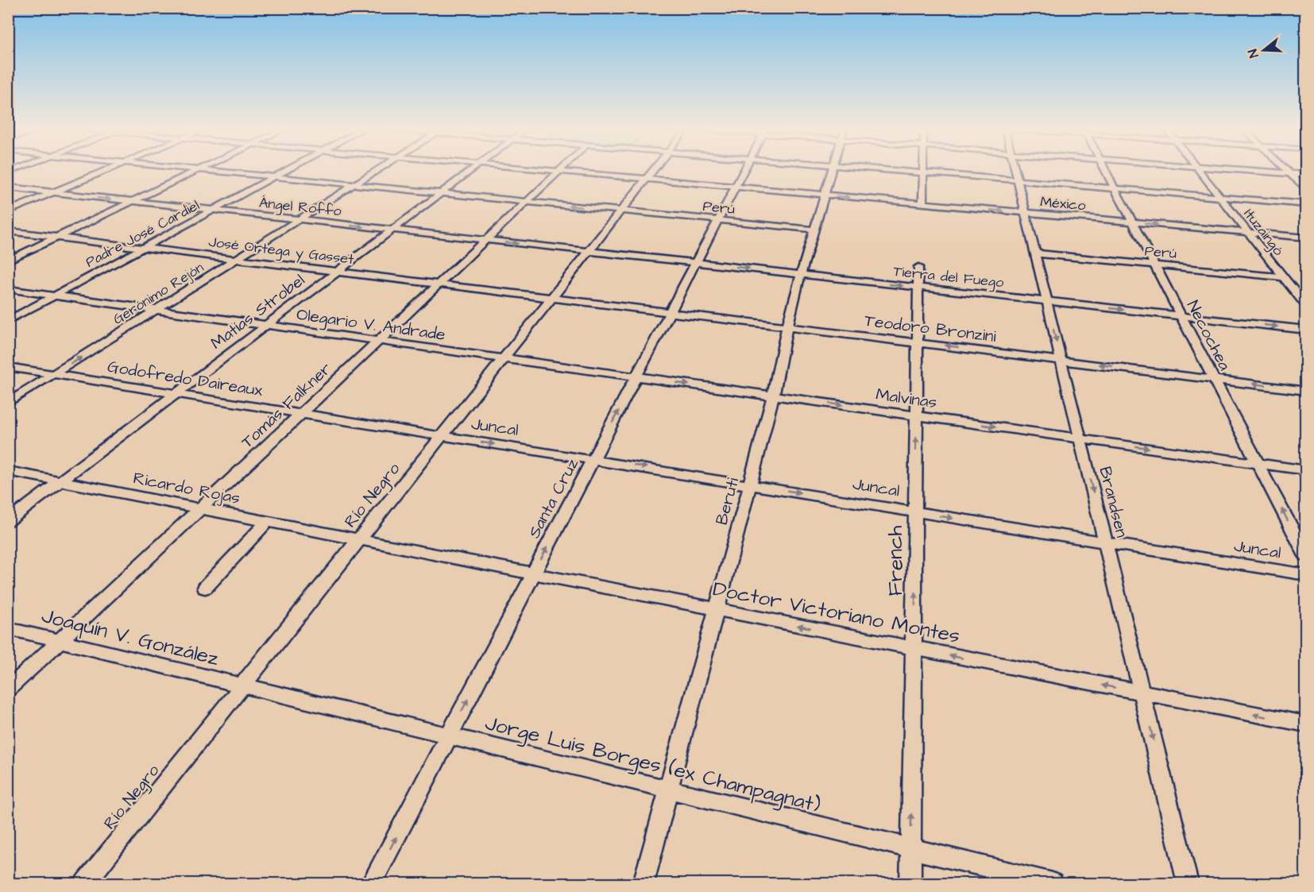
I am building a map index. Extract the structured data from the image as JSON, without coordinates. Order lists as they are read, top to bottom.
{
  "streets": {
    "street": [
      "México",
      "Ángel Roffo",
      "Perú",
      "Ituzaingó",
      "Padre José Cardiel",
      "José Ortega y Gasset",
      "Tierra del Fuego",
      "Gerónimo Rejón",
      "Matías Strobel",
      "Olegario V. Andrade",
      "Teodoro Bronzini",
      "Necochea",
      "Godofredo Daireaux",
      "Malvinas",
      "Tomás Falkner",
      "Juncal",
      "Ricardo Rojas",
      "Río Negro",
      "Santa Cruz",
      "Beruti",
      "Brandsen",
      "French",
      "Doctor Victoriano Montes",
      "Joaquín V. González",
      "Jorge Luis Borges (ex Champagnat)"
    ]
  },
  "crossings": [
    ["México", "Ituzaingó"],
    ["México", "Necochea"],
    ["México", "Tomás Falkner"],
    ["México", "Río Negro"],
    ["México", "Santa Cruz"],
    ["México", "Beruti"],
    ["México", "Brandsen"],
    ["Ángel Roffo", "Padre José Cardiel"],
    ["Ángel Roffo", "Tierra del Fuego"],
    ["Ángel Roffo", "Gerónimo Rejón"],
    ["Ángel Roffo", "Matías Strobel"],
    ["Ángel Roffo", "Tomás Falkner"],
    ["Ángel Roffo", "Río Negro"],
    ["Perú", "Ituzaingó"],
    ["Perú", "Padre José Cardiel"],
    ["Perú", "Gerónimo Rejón"],
    ["Perú", "Matías Strobel"],
    ["Perú", "Necochea"],
    ["Perú", "Tomás Falkner"],
    ["Perú", "Río Negro"],
    ["Perú", "Santa Cruz"],
    ["Perú", "Beruti"],
    ["Perú", "Brandsen"],
    ["Padre José Cardiel", "José Ortega y Gasset"],
    ["Padre José Cardiel", "Olegario V. Andrade"],
    ["José Ortega y Gasset", "Gerónimo Rejón"],
    ["José Ortega y Gasset", "Matías Strobel"],
    ["José Ortega y Gasset", "Teodoro Bronzini"],
    ["José Ortega y Gasset", "Tomás Falkner"],
    ["José Ortega y Gasset", "Río Negro"],
    ["Tierra del Fuego", "Necochea"],
    ["Tierra del Fuego", "Río Negro"],
    ["Tierra del Fuego", "Santa Cruz"],
    ["Tierra del Fuego", "Beruti"],
    ["Tierra del Fuego", "Brandsen"],
    ["Tierra del Fuego", "French"],
    ["Gerónimo Rejón", "Olegario V. Andrade"],
    ["Gerónimo Rejón", "Godofredo Daireaux"],
    ["Matías Strobel", "Olegario V. Andrade"],
    ["Matías Strobel", "Godofredo Daireaux"],
    ["Matías Strobel", "Ricardo Rojas"],
    ["Olegario V. Andrade", "Malvinas"],
    ["Olegario V. Andrade", "Tomás Falkner"],
    ["Olegario V. Andrade", "Río Negro"],
    ["Teodoro Bronzini", "Necochea"],
    ["Teodoro Bronzini", "Río Negro"],
    ["Teodoro Bronzini", "Santa Cruz"],
    ["Teodoro Bronzini", "Beruti"],
    ["Teodoro Bronzini", "Brandsen"],
    ["Teodoro Bronzini", "French"],
    ["Necochea", "Malvinas"],
    ["Godofredo Daireaux", "Tomás Falkner"],
    ["Godofredo Daireaux", "Juncal"],
    ["Godofredo Daireaux", "Río Negro"],
    ["Malvinas", "Río Negro"],
    ["Malvinas", "Santa Cruz"],
    ["Malvinas", "Beruti"],
    ["Malvinas", "Brandsen"],
    ["Malvinas", "French"],
    ["Tomás Falkner", "Ricardo Rojas"],
    ["Tomás Falkner", "Joaquín V. González"],
    ["Juncal", "Río Negro"],
    ["Juncal", "Santa Cruz"],
    ["Juncal", "Beruti"],
    ["Juncal", "Brandsen"],
    ["Juncal", "French"],
    ["Ricardo Rojas", "Río Negro"],
    ["Ricardo Rojas", "Doctor Victoriano Montes"],
    ["Río Negro", "Doctor Victoriano Montes"],
    ["Río Negro", "Joaquín V. González"],
    ["Río Negro", "Jorge Luis Borges (ex Champagnat)"],
    ["Santa Cruz", "Doctor Victoriano Montes"],
    ["Santa Cruz", "Jorge Luis Borges (ex Champagnat)"],
    ["Beruti", "Doctor Victoriano Montes"],
    ["Beruti", "Jorge Luis Borges (ex Champagnat)"],
    ["Brandsen", "Doctor Victoriano Montes"],
    ["French", "Doctor Victoriano Montes"],
    ["French", "Jorge Luis Borges (ex Champagnat)"],
    ["Joaquín V. González", "Jorge Luis Borges (ex Champagnat)"]
  ],
  "one_way": [
    "Ángel Roffo",
    "Tierra del Fuego",
    "Teodoro Bronzini",
    "Malvinas",
    "Juncal",
    "Santa Cruz",
    "Brandsen",
    "French",
    "Doctor Victoriano Montes"
  ],
  "north": "left"
}
